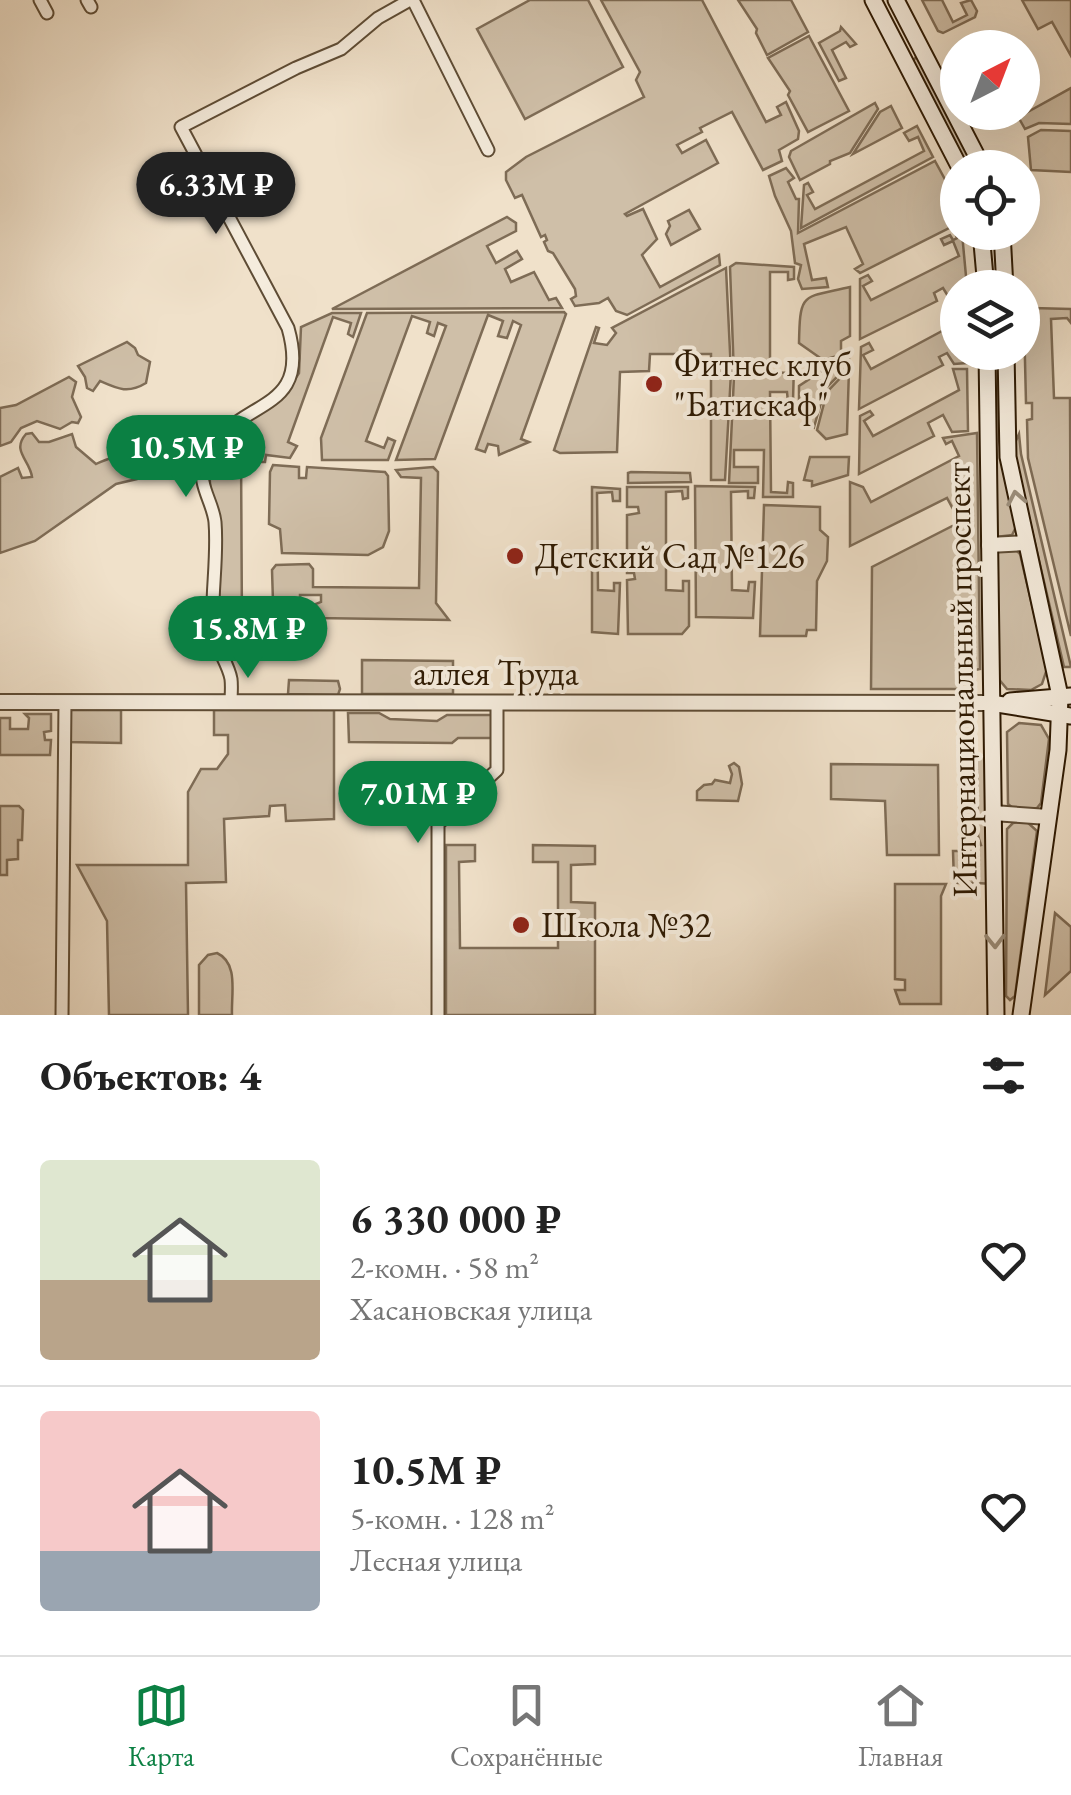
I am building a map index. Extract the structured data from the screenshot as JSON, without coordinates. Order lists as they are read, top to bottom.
{
  "streets": {
    "main road": ["аллея Труда", "Интернациональный проспект"]
  },
  "crossings": [
    ["аллея Труда", "Интернациональный проспект"]
  ],
  "places": ["Фитнес клуб \"Батискаф\"", "Детский Сад №126", "Школа №32"],
  "north": "top right",
  "page": {
    "price": [
      "6.33M ₽",
      "10.5M ₽",
      "15.8M ₽",
      "7.01M ₽"
    ],
    "heading": "Объектов: 4",
    "list": [
      {
        "name": "6 330 000 ₽",
        "note": "2-комн. · 58 m² · Хасановская улица"
      },
      {
        "name": "10.5M ₽",
        "note": "5-комн. · 128 m² · Лесная улица"
      }
    ],
    "tabs": ["Карта", "Сохранённые", "Главная"]
  }
}
